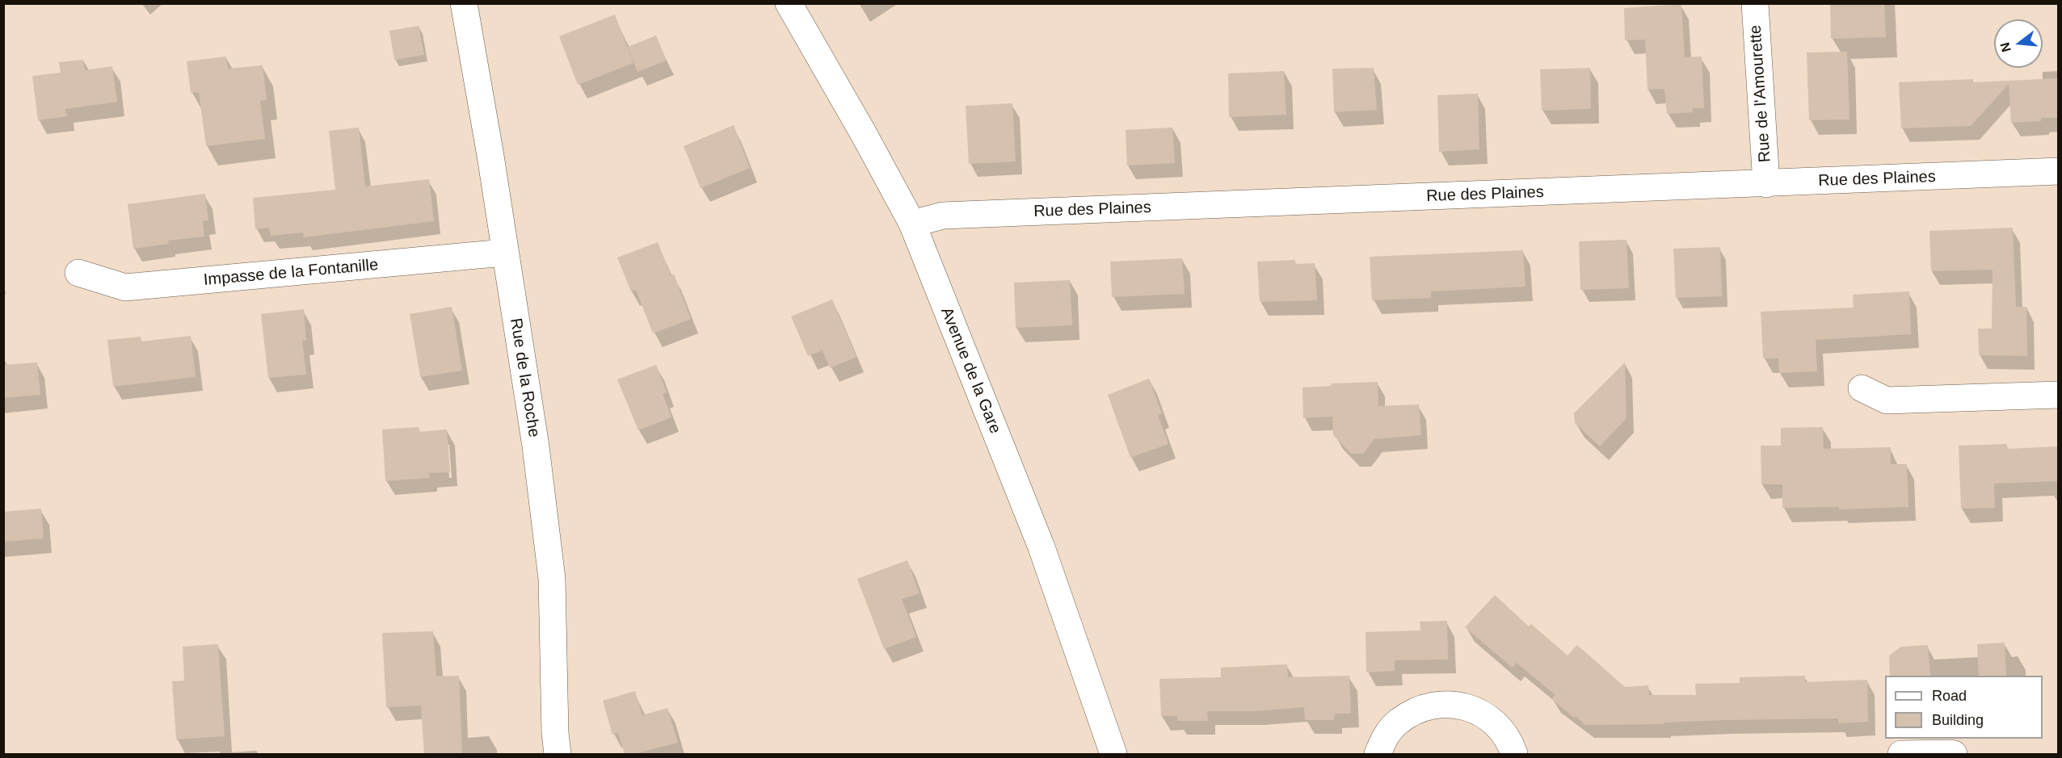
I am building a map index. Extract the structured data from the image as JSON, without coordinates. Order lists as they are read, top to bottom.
{
  "streets": {
    "street": [
      "Rue de l'Amourette",
      "Rue des Plaines",
      "Impasse de la Fontanille",
      "Avenue de la Gare",
      "Rue de la Roche"
    ]
  },
  "crossings": [
    ["Rue de l'Amourette", "Rue des Plaines"],
    ["Rue des Plaines", "Avenue de la Gare"],
    ["Impasse de la Fontanille", "Rue de la Roche"]
  ],
  "legend": ["Road", "Building"],
  "north": "left"
}
